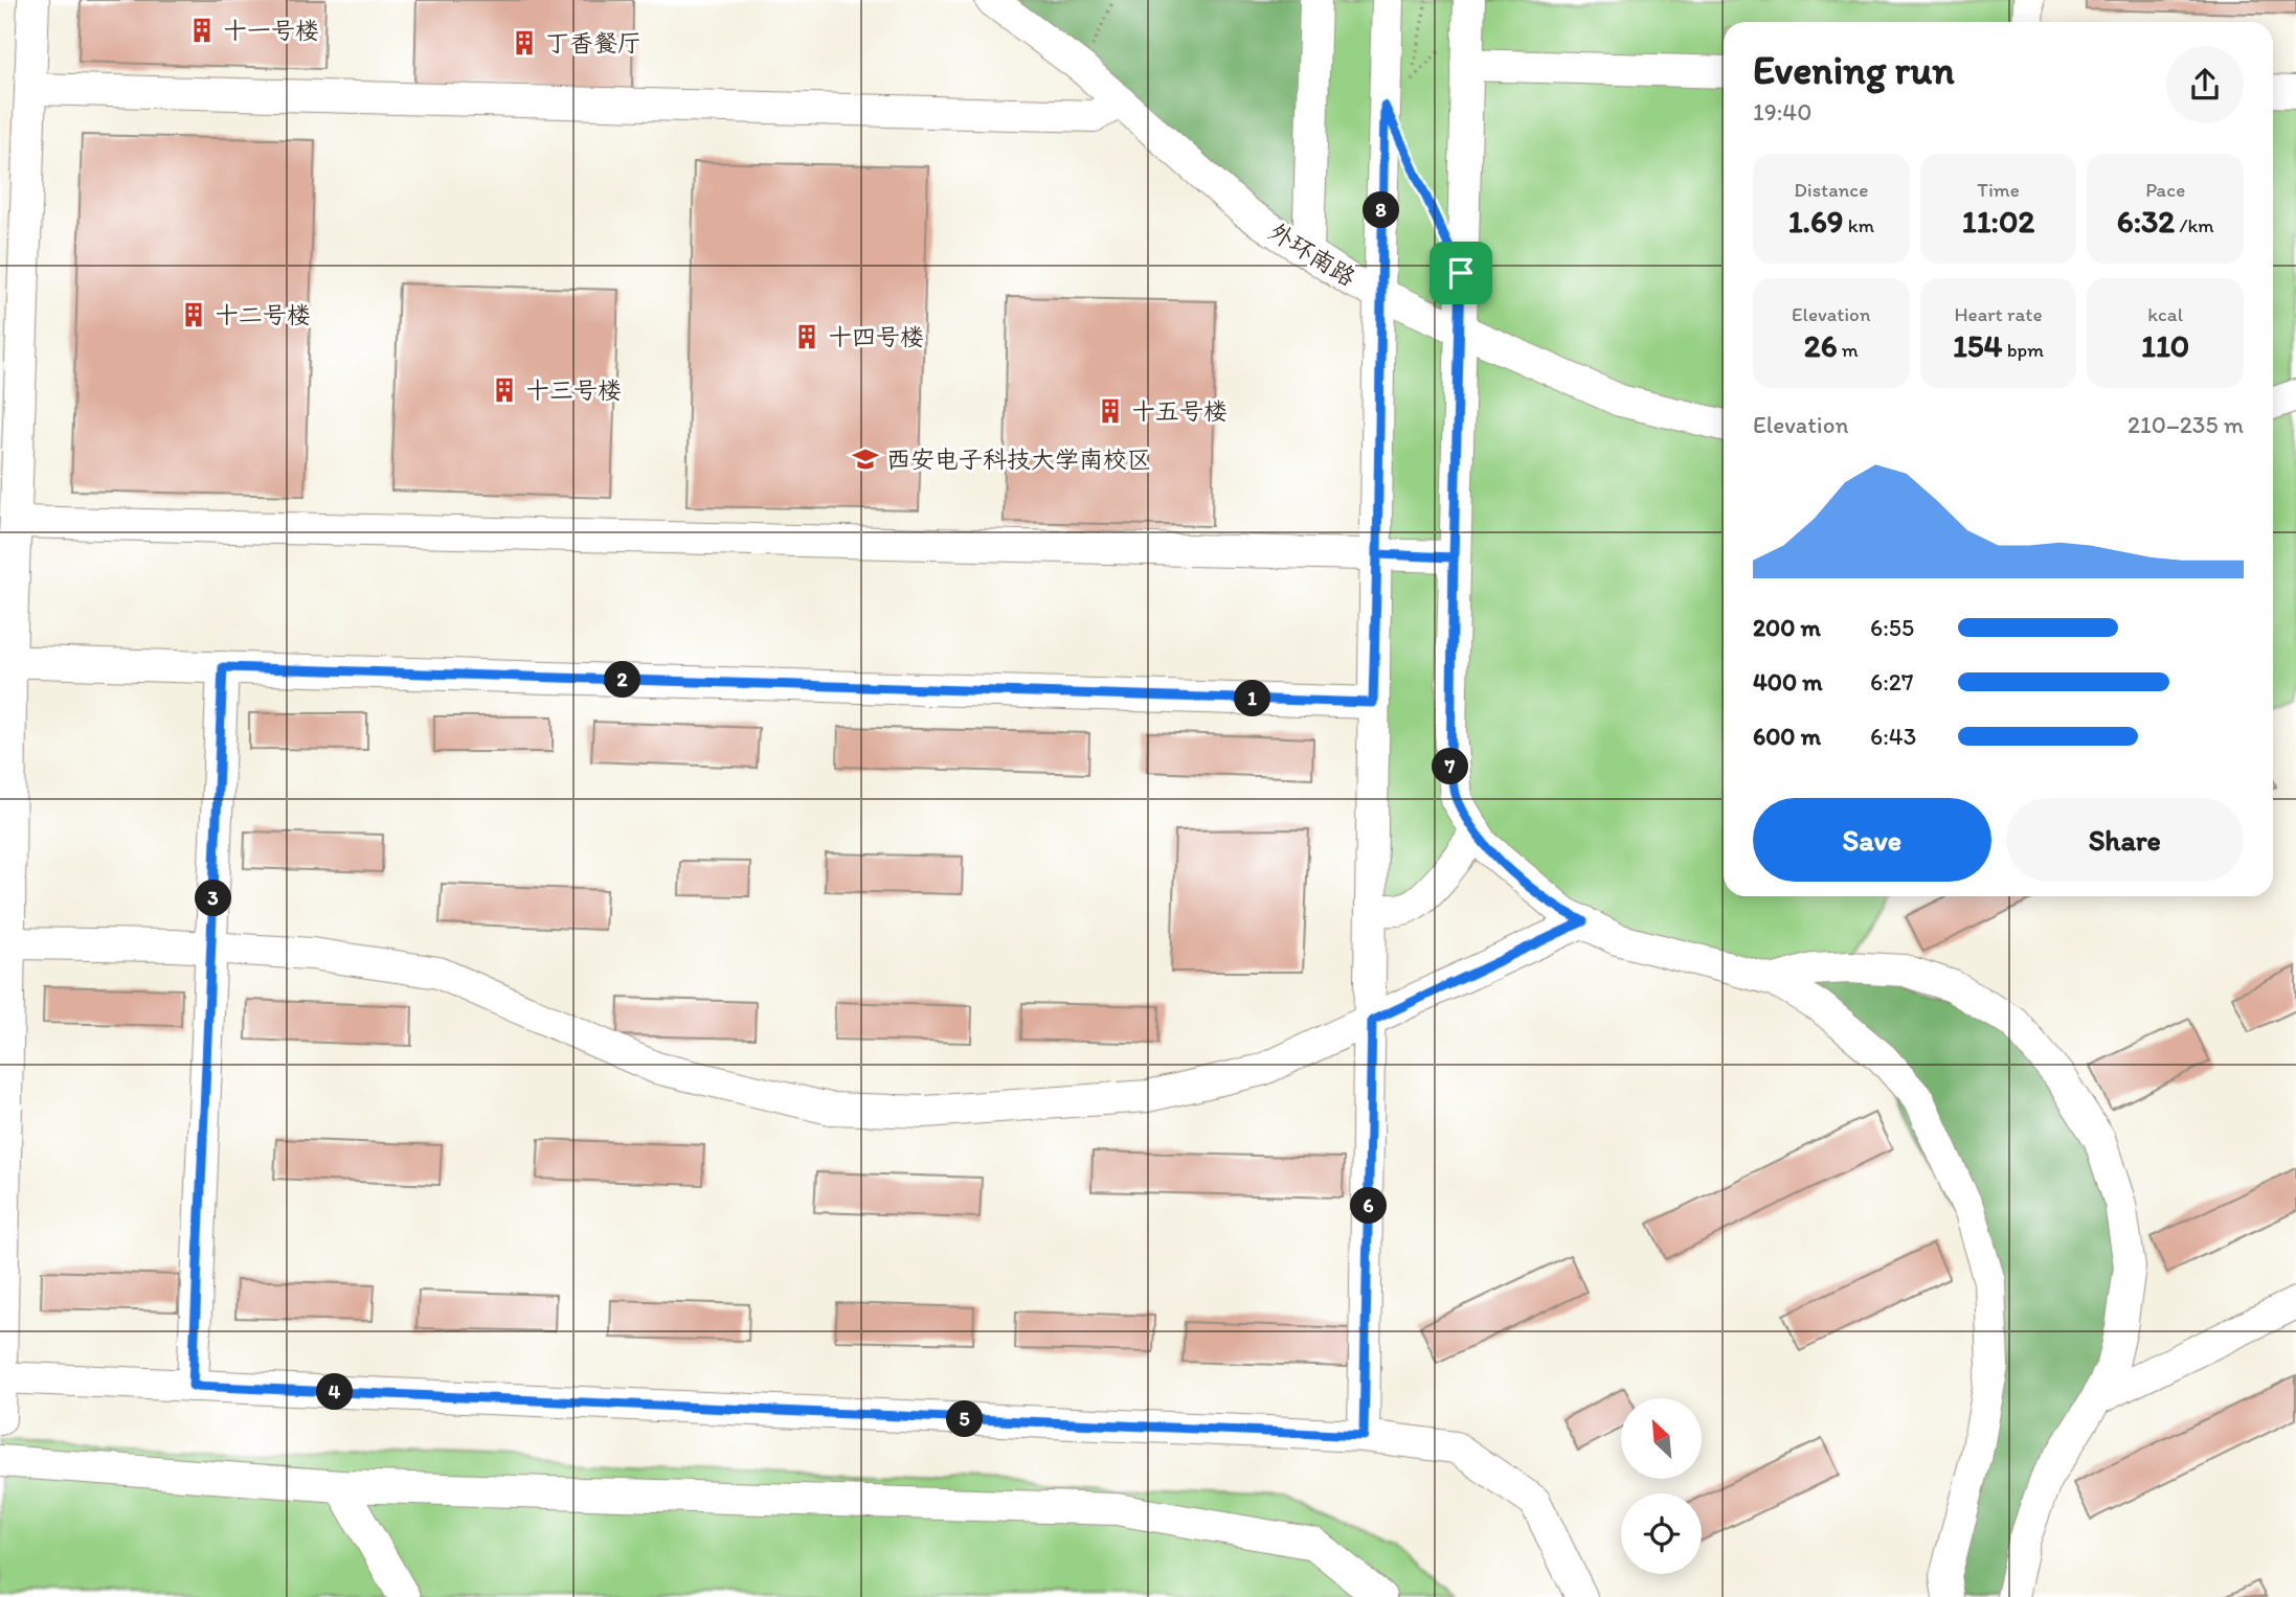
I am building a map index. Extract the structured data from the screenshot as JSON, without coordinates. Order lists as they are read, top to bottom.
{
  "streets": {
    "street": ["外环南路"]
  },
  "places": {
    "building": [
      "十一号楼",
      "丁香餐厅",
      "十二号楼",
      "十四号楼",
      "十三号楼",
      "十五号楼"
    ],
    "school or university": ["西安电子科技大学南校区"]
  },
  "north": "top left",
  "page": {
    "heading": ["Evening run", "19:40"],
    "stats": [
      ["Distance", "1.69 km"],
      ["Time", "11:02"],
      ["Pace", "6:32 /km"],
      ["Elevation", "26 m"],
      ["Heart rate", "154 bpm"],
      ["kcal", "110"]
    ],
    "pins": [
      "8",
      "2",
      "1",
      "7",
      "3",
      "6",
      "4",
      "5"
    ],
    "chart": ["Elevation", "210–235 m"],
    "list": [
      {
        "name": "200 m",
        "note": "6:55"
      },
      {
        "name": "400 m",
        "note": "6:27"
      },
      {
        "name": "600 m",
        "note": "6:43"
      }
    ],
    "buttons": ["Save", "Share"]
  }
}
